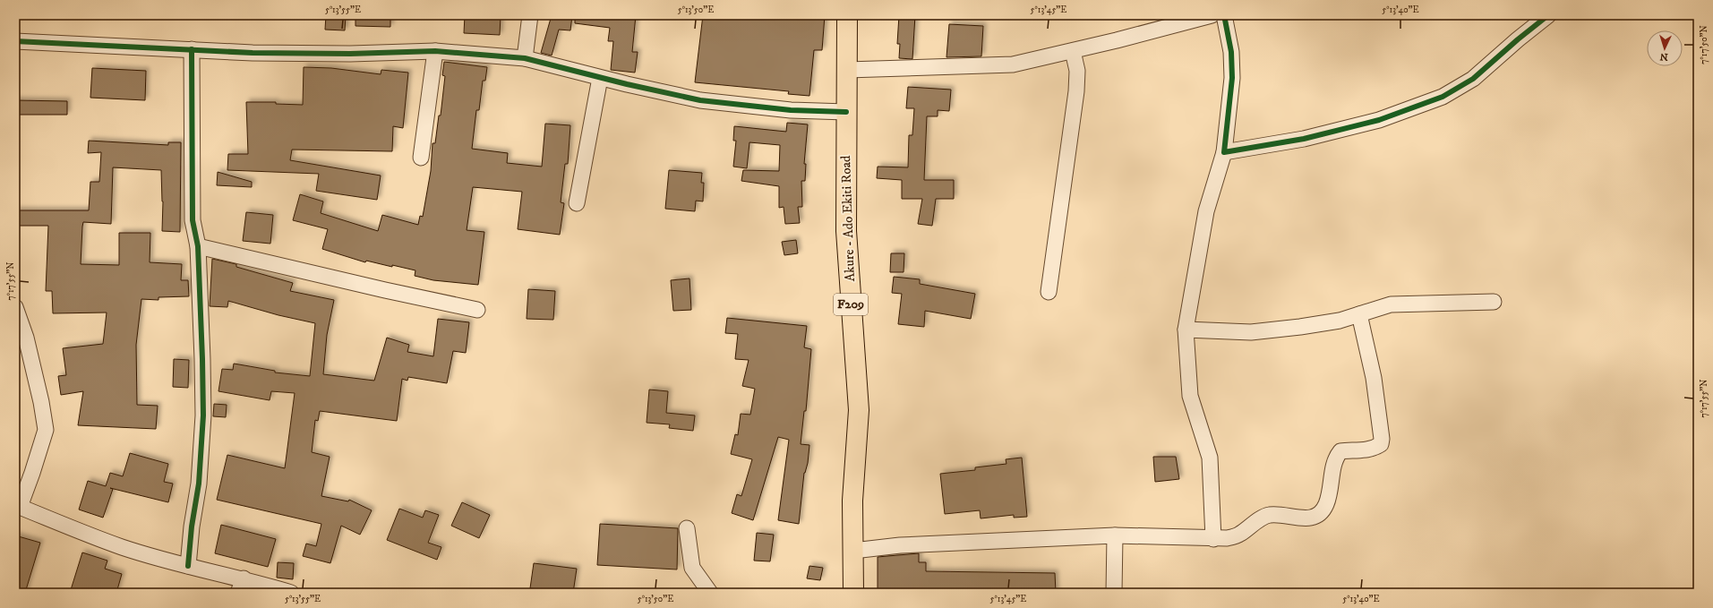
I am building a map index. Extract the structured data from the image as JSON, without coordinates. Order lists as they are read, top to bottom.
{
  "streets": {
    "main road": ["Akure - Ado Ekiti Road", "F209"]
  },
  "north": "bottom",
  "coordinates": [
    "5°13'55\"E",
    "5°13'50\"E",
    "5°13'45\"E",
    "5°13'40\"E",
    "7°17'50\"N",
    "7°17'55\"N"
  ]
}
